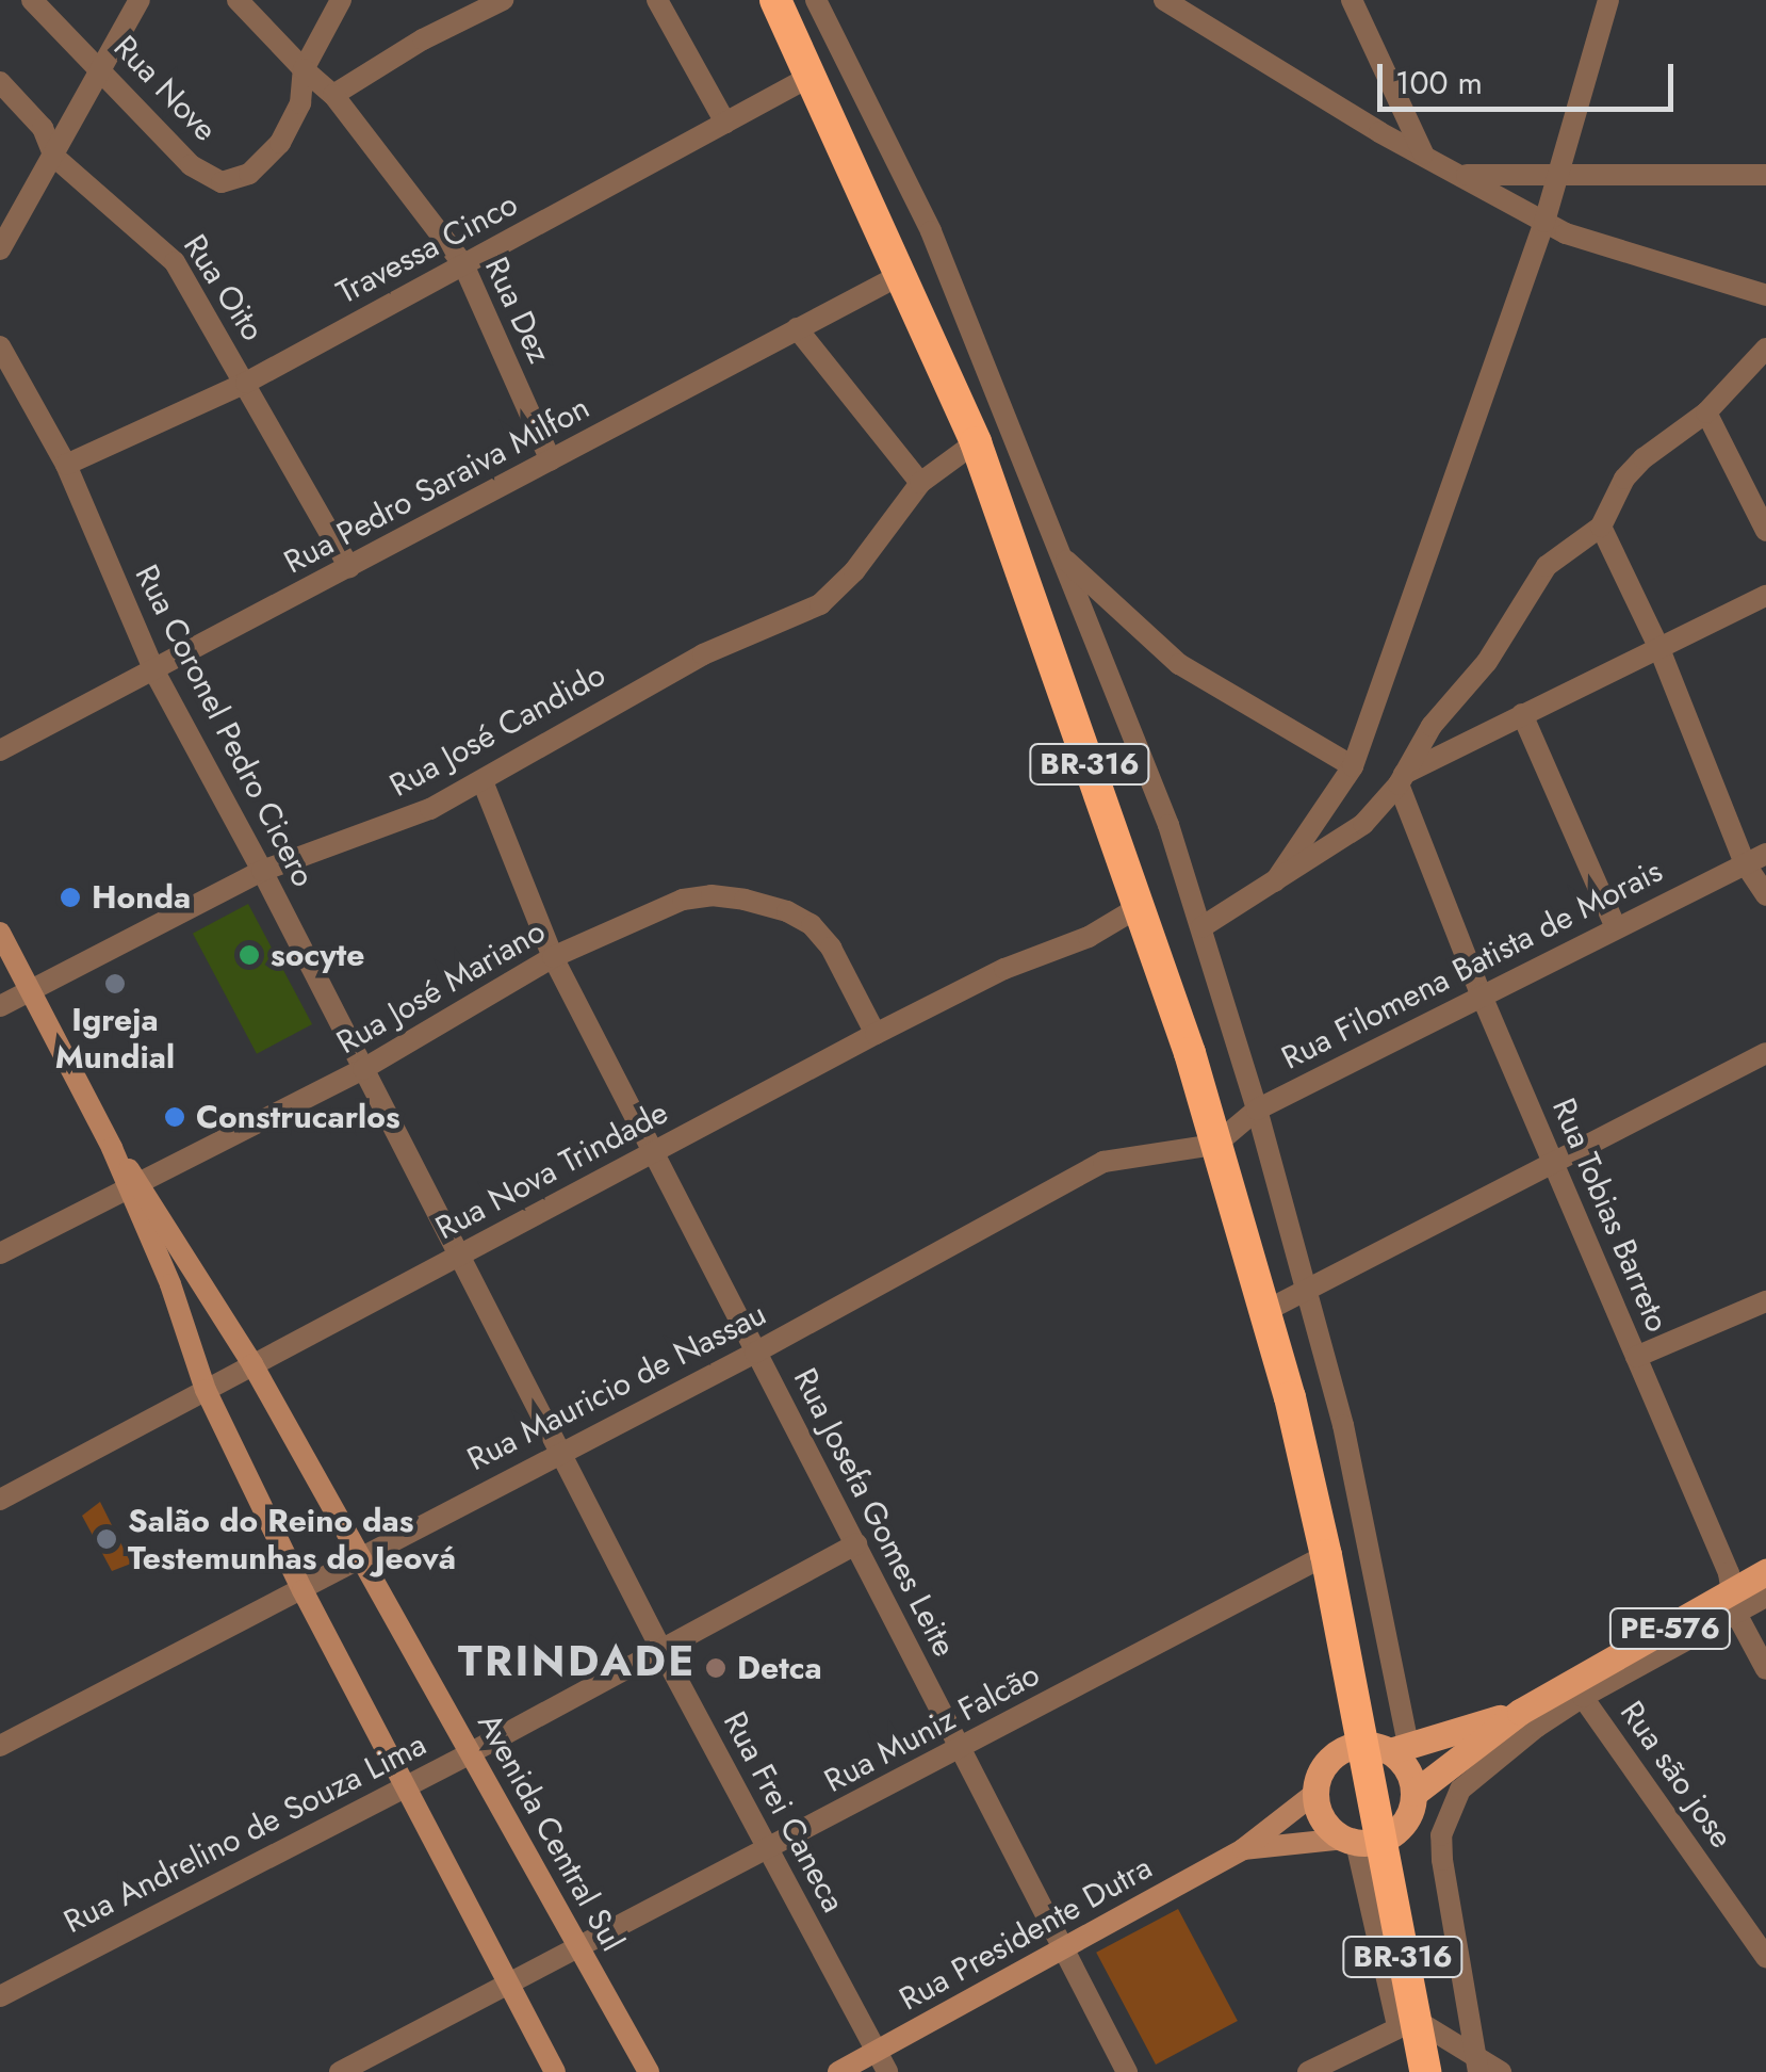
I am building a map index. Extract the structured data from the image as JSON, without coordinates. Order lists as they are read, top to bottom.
{
  "streets": {
    "highway": ["BR-316"],
    "main road": ["PE-576", "Avenida Central Sul", "Rua Presidente Dutra"],
    "street": [
      "Rua Nove",
      "Travessa Cinco",
      "Rua Oito",
      "Rua Dez",
      "Rua Pedro Saraiva Milfon",
      "Rua Coronel Pedro Cicero",
      "Rua José Candido",
      "Rua Filomena Batista de Morais",
      "Rua José Mariano",
      "Rua Nova Trindade",
      "Rua Tobias Barreto",
      "Rua Mauricio de Nassau",
      "Rua Josefa Gomes Leite",
      "Rua Muniz Falcão",
      "Rua são jose",
      "Rua Frei Caneca",
      "Rua Andrelino de Souza Lima"
    ]
  },
  "crossings": [
    ["Rua Nove", "Rua Dez"],
    ["Travessa Cinco", "Rua Oito"],
    ["Travessa Cinco", "Rua Dez"],
    ["Travessa Cinco", "Rua Coronel Pedro Cicero"],
    ["Travessa Cinco", "BR-316"],
    ["Rua Oito", "Rua Pedro Saraiva Milfon"],
    ["Rua Dez", "Rua Pedro Saraiva Milfon"],
    ["Rua Pedro Saraiva Milfon", "Rua Coronel Pedro Cicero"],
    ["Rua Pedro Saraiva Milfon", "BR-316"],
    ["Rua Coronel Pedro Cicero", "Rua José Candido"],
    ["Rua Coronel Pedro Cicero", "Rua José Mariano"],
    ["Rua Coronel Pedro Cicero", "Rua Frei Caneca"],
    ["Rua José Candido", "BR-316"],
    ["Rua José Candido", "Rua Josefa Gomes Leite"],
    ["BR-316", "Rua Filomena Batista de Morais"],
    ["BR-316", "Rua Nova Trindade"],
    ["BR-316", "Rua Mauricio de Nassau"],
    ["BR-316", "PE-576"],
    ["BR-316", "Rua Muniz Falcão"],
    ["Rua Filomena Batista de Morais", "Rua Tobias Barreto"],
    ["Rua Filomena Batista de Morais", "Rua Mauricio de Nassau"],
    ["Rua José Mariano", "Rua Nova Trindade"],
    ["Rua José Mariano", "Rua Josefa Gomes Leite"],
    ["Rua José Mariano", "Rua Frei Caneca"],
    ["Rua José Mariano", "Avenida Central Sul"],
    ["Rua Nova Trindade", "Rua Josefa Gomes Leite"],
    ["Rua Nova Trindade", "Rua Frei Caneca"],
    ["Rua Nova Trindade", "Avenida Central Sul"],
    ["Rua Tobias Barreto", "PE-576"],
    ["Rua Mauricio de Nassau", "Rua Josefa Gomes Leite"],
    ["Rua Mauricio de Nassau", "Rua Frei Caneca"],
    ["Rua Mauricio de Nassau", "Avenida Central Sul"],
    ["Rua Josefa Gomes Leite", "Rua Muniz Falcão"],
    ["Rua Josefa Gomes Leite", "Rua Andrelino de Souza Lima"],
    ["Rua Josefa Gomes Leite", "Rua Presidente Dutra"],
    ["PE-576", "Rua são jose"],
    ["Rua Muniz Falcão", "Rua Frei Caneca"],
    ["Rua Muniz Falcão", "Avenida Central Sul"],
    ["Rua Frei Caneca", "Rua Andrelino de Souza Lima"],
    ["Rua Frei Caneca", "Rua Presidente Dutra"],
    ["Avenida Central Sul", "Rua Andrelino de Souza Lima"]
  ],
  "districts": ["TRINDADE"],
  "places": [
    "Honda",
    "socyte",
    "Igreja Mundial",
    "Construcarlos",
    "Salão do Reino das Testemunhas do Jeová",
    "Detca"
  ],
  "scale_bar": "100 m"
}
